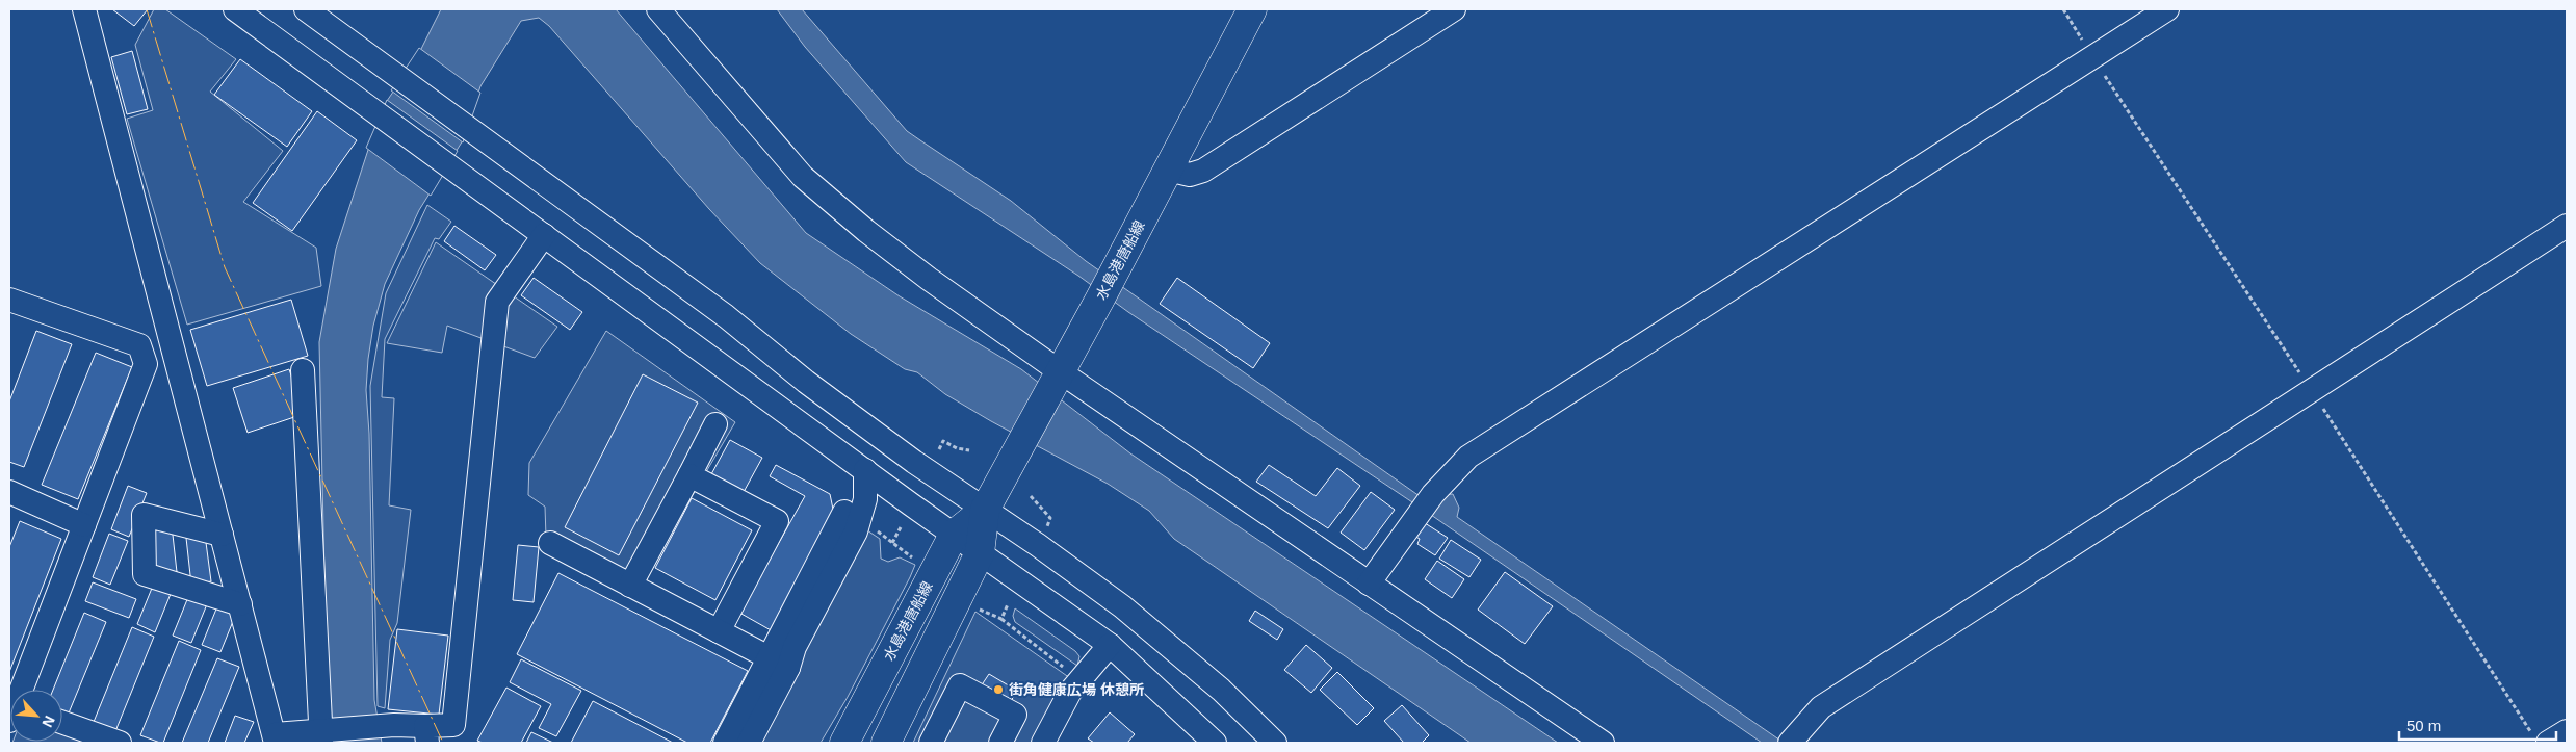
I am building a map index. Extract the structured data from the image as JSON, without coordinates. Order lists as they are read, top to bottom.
{
  "streets": {
    "main road": ["水島港唐船線"]
  },
  "places": ["街角健康広場 休憩所"],
  "scale_bar": "50 m",
  "north": "bottom right"
}
